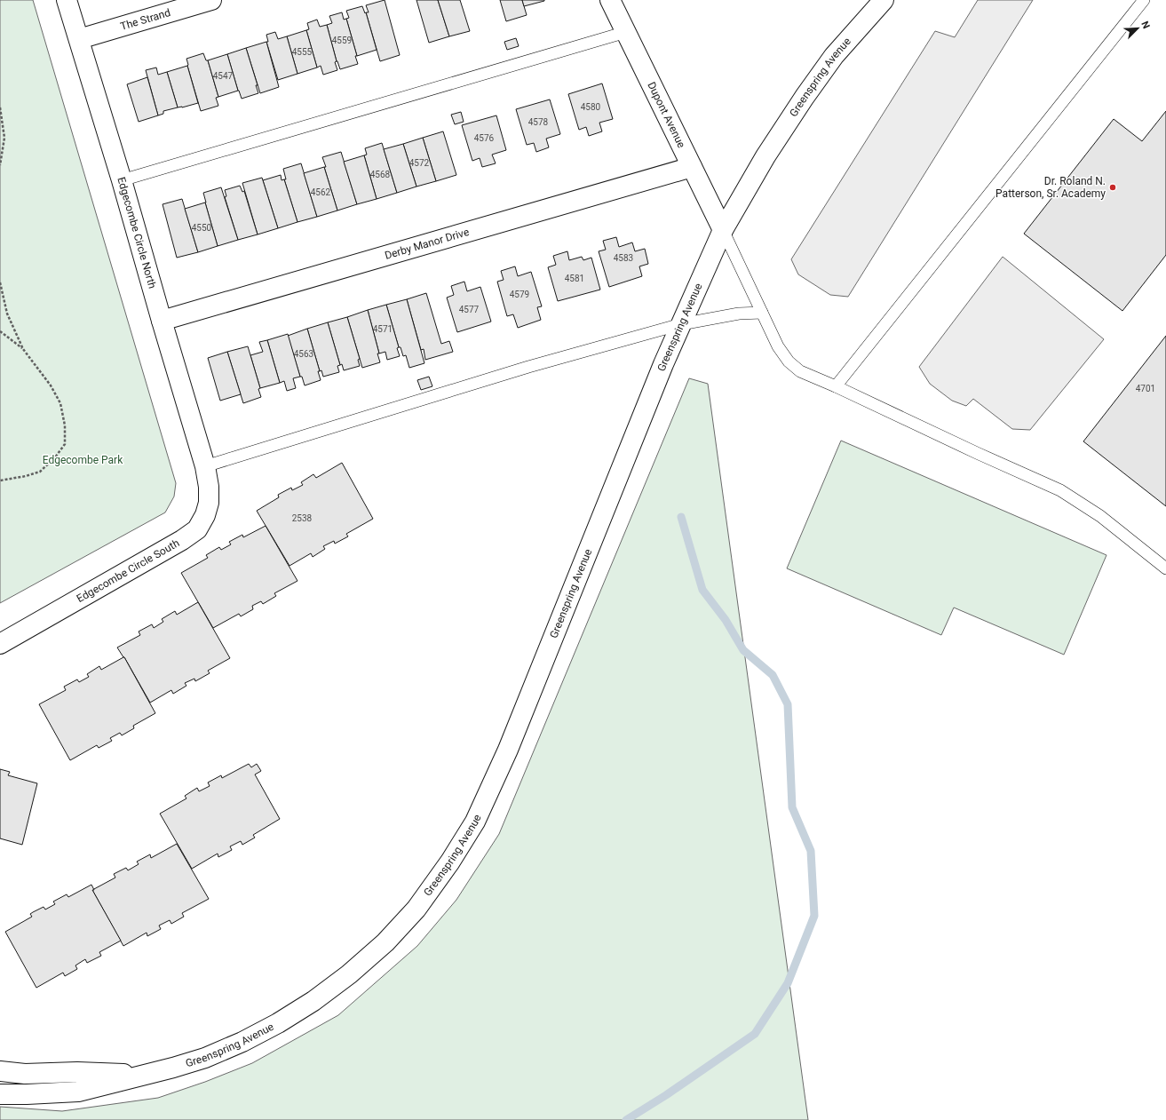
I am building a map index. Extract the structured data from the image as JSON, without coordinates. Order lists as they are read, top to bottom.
{
  "streets": {
    "street": [
      "The Strand",
      "Greenspring Avenue",
      "Dupont Avenue",
      "Edgecombe Circle North",
      "Derby Manor Drive",
      "Edgecombe Circle South"
    ]
  },
  "crossings": [
    ["The Strand", "Edgecombe Circle North"],
    ["Greenspring Avenue", "Dupont Avenue"],
    ["Dupont Avenue", "Derby Manor Drive"],
    ["Edgecombe Circle North", "Derby Manor Drive"],
    ["Edgecombe Circle North", "Edgecombe Circle South"]
  ],
  "parks": ["Edgecombe Park"],
  "places": ["Dr. Roland N. Patterson, Sr. Academy"],
  "house_numbers": [
    "4559",
    "4555",
    "4547",
    "4580",
    "4578",
    "4576",
    "4572",
    "4568",
    "4562",
    "4550",
    "4583",
    "4581",
    "4579",
    "4577",
    "4571",
    "4563",
    "4701",
    "2538"
  ],
  "north": "top right"
}
